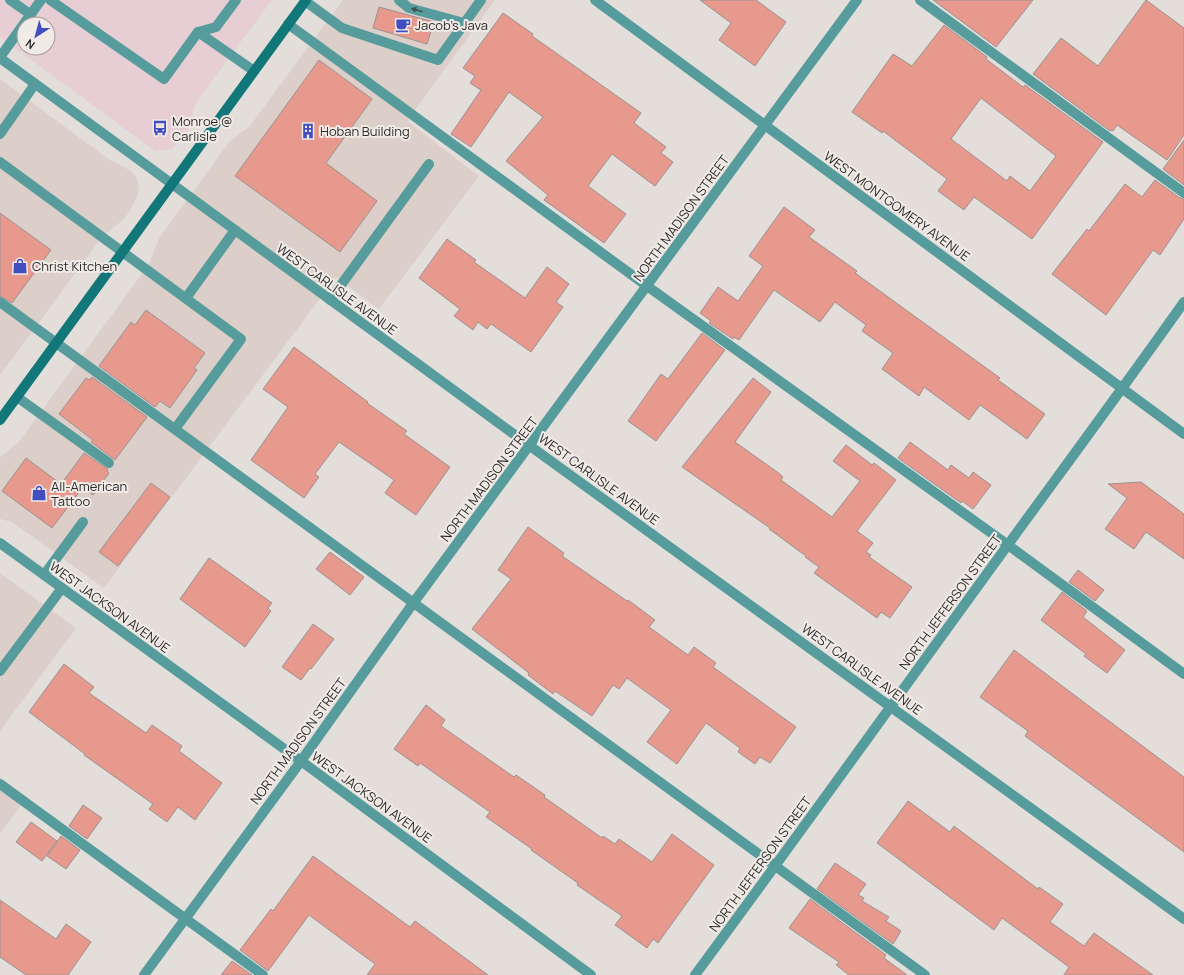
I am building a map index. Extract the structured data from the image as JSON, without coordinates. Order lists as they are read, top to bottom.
{
  "streets": {
    "street": [
      "WEST MONTGOMERY AVENUE",
      "NORTH MADISON STREET",
      "WEST CARLISLE AVENUE",
      "NORTH JEFFERSON STREET",
      "WEST JACKSON AVENUE"
    ]
  },
  "crossings": [
    ["WEST MONTGOMERY AVENUE", "NORTH MADISON STREET"],
    ["WEST MONTGOMERY AVENUE", "NORTH JEFFERSON STREET"],
    ["NORTH MADISON STREET", "WEST CARLISLE AVENUE"],
    ["NORTH MADISON STREET", "WEST JACKSON AVENUE"],
    ["WEST CARLISLE AVENUE", "NORTH JEFFERSON STREET"]
  ],
  "places": {
    "cafe": ["Jacob's Java"],
    "bus stop": ["Monroe @ Carlisle"],
    "building": ["Hoban Building"],
    "shop": ["Christ Kitchen", "All-American Tattoo"]
  },
  "north": "bottom left"
}
